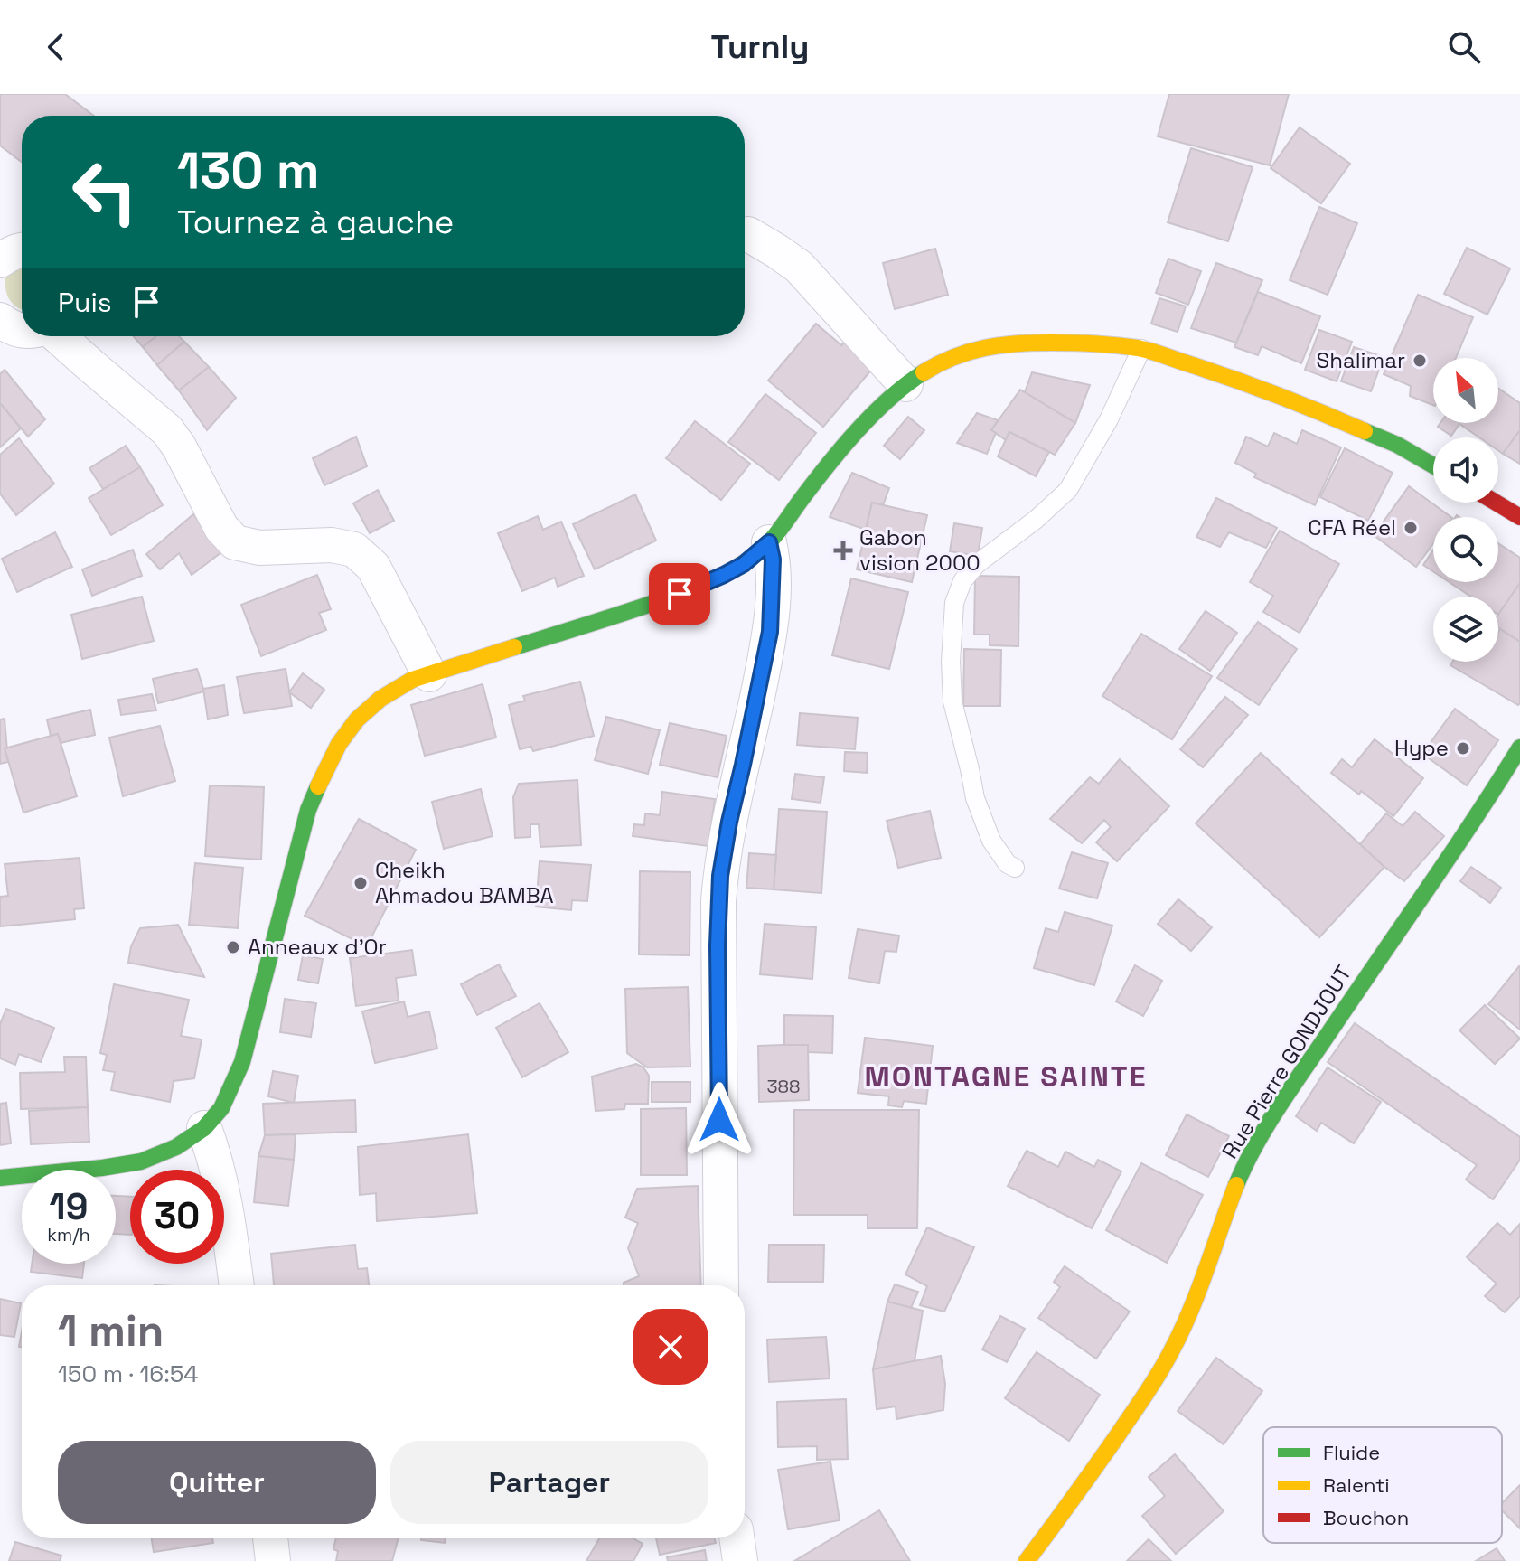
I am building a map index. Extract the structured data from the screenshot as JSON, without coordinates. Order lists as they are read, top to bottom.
{
  "streets": {
    "street": ["Rue Pierre GONDJOUT"]
  },
  "districts": ["MONTAGNE SAINTE"],
  "places": {
    "other": [
      "Shalimar",
      "CFA Réel",
      "Hype",
      "Cheikh Ahmadou BAMBA",
      "Anneaux d'Or"
    ],
    "health": ["Gabon vision 2000"]
  },
  "house_numbers": ["388"],
  "legend": ["Fluide", "Ralenti", "Bouchon"],
  "north": "top left",
  "page": {
    "header": "Turnly",
    "turn": ["130 m", "Tournez à gauche"],
    "then": "Puis",
    "speed": "19 km/h",
    "limit": "30",
    "heading": ["1 min", "150 m · 16:54"],
    "buttons": ["Quitter", "Partager"]
  }
}
